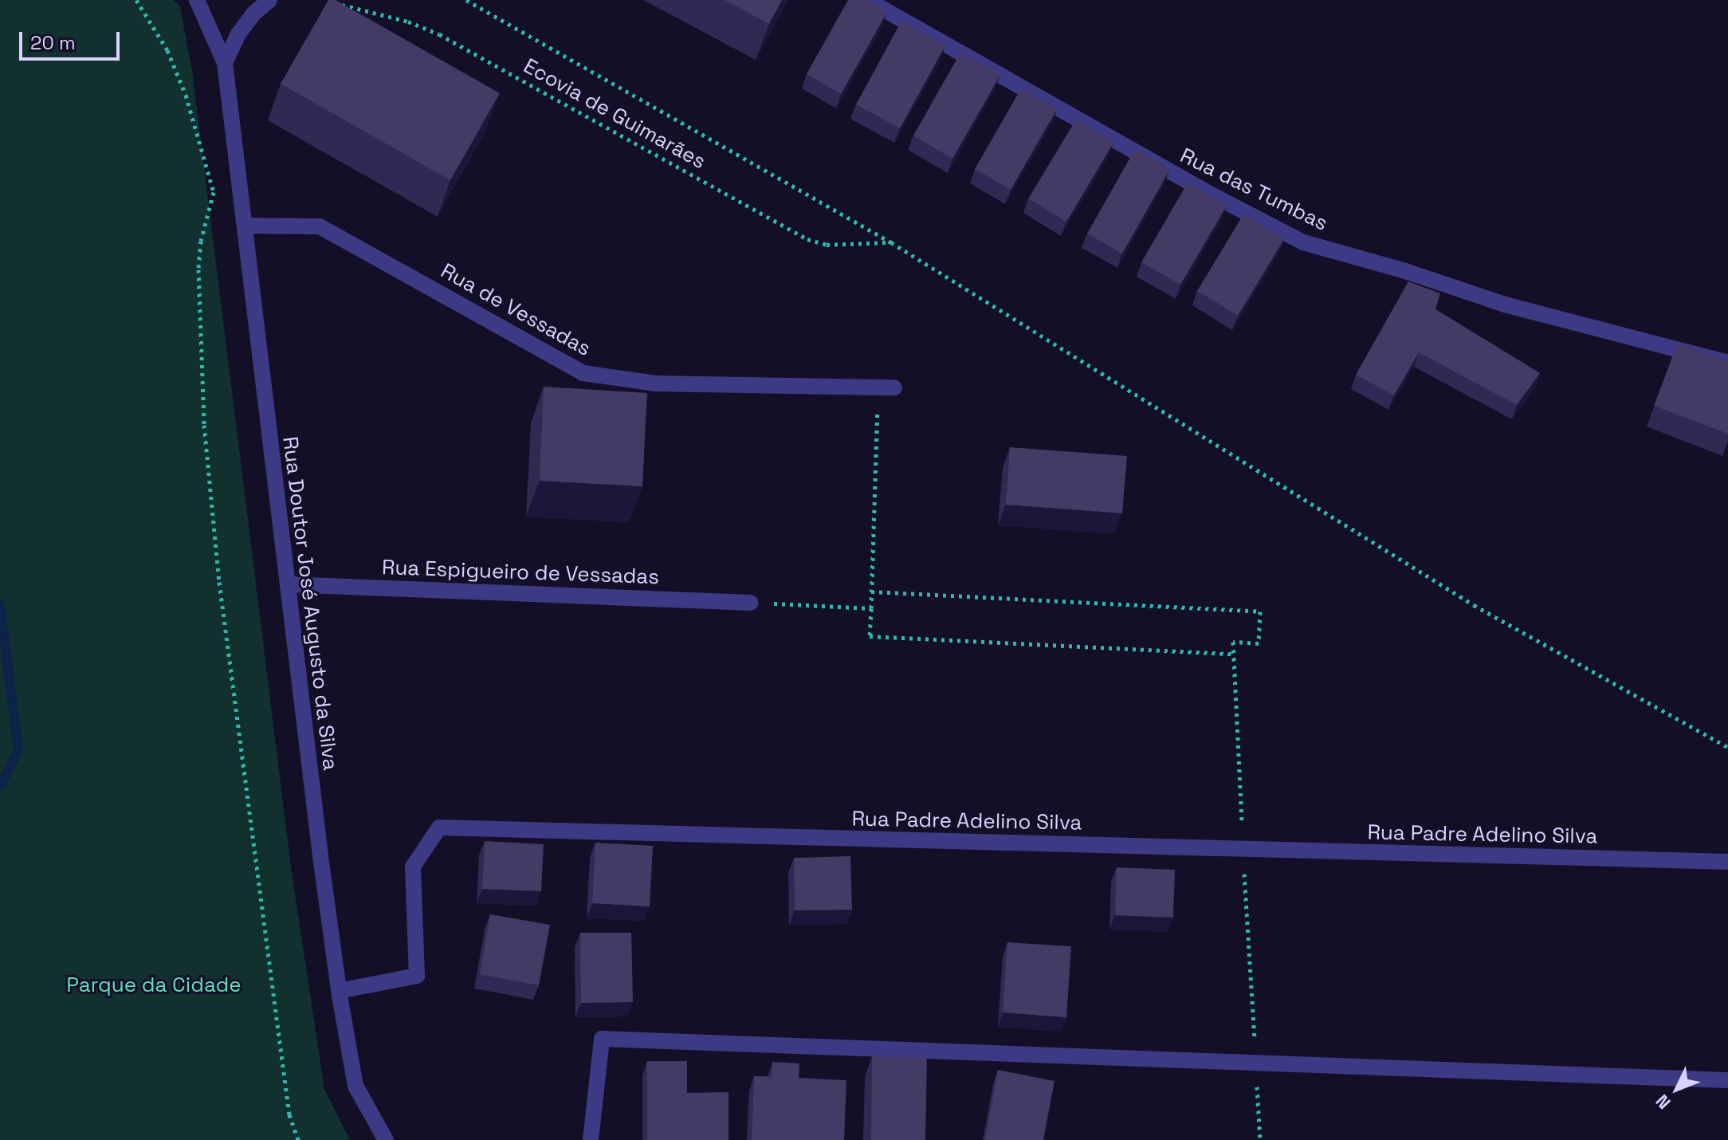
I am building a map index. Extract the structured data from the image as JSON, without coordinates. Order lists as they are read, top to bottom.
{
  "streets": {
    "street": [
      "Rua das Tumbas",
      "Rua de Vessadas",
      "Rua Espigueiro de Vessadas",
      "Rua Doutor José Augusto da Silva",
      "Rua Padre Adelino Silva"
    ],
    "path": ["Ecovia de Guimarães"]
  },
  "crossings": [
    ["Rua de Vessadas", "Rua Doutor José Augusto da Silva"],
    ["Rua Espigueiro de Vessadas", "Rua Doutor José Augusto da Silva"],
    ["Rua Doutor José Augusto da Silva", "Rua Padre Adelino Silva"]
  ],
  "parks": ["Parque da Cidade"],
  "scale_bar": "20 m",
  "north": "bottom left"
}
